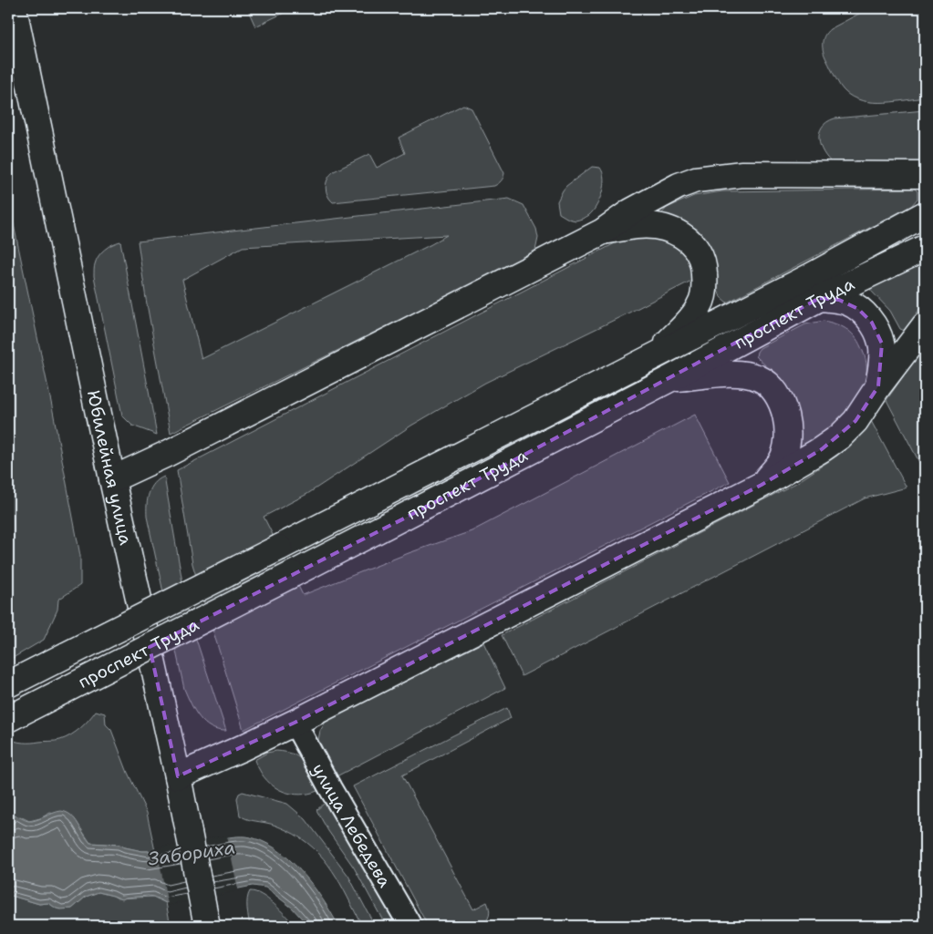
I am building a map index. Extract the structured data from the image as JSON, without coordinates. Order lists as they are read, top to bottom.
{
  "streets": {
    "main road": ["проспект Труда", "Юбилейная улица"],
    "street": ["улица Лебедева"]
  },
  "water": ["Забориха"]
}
